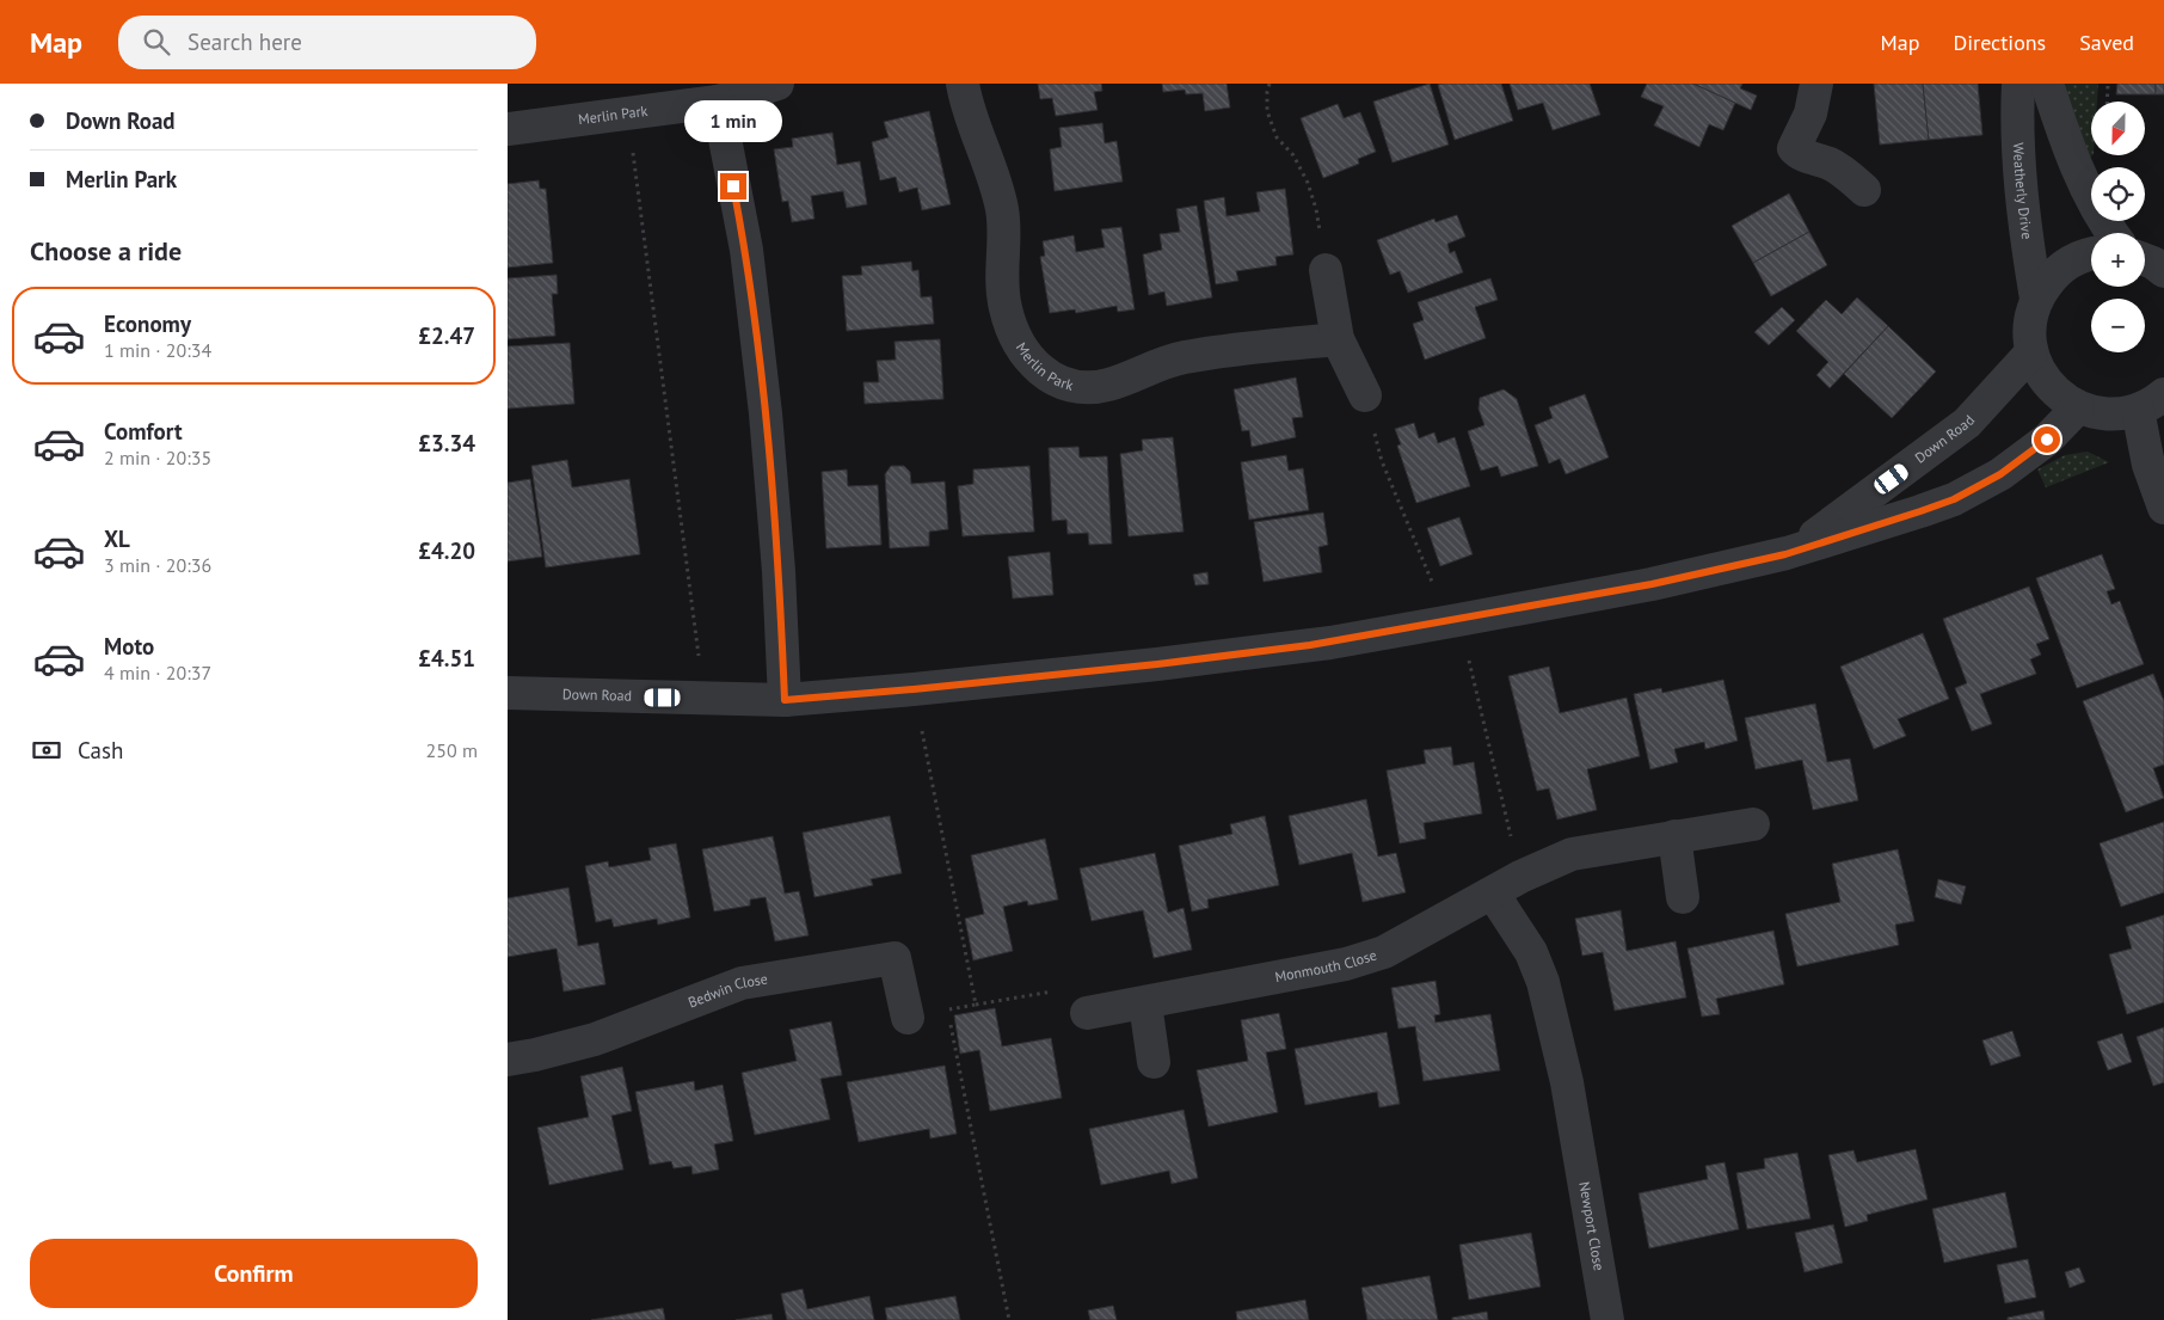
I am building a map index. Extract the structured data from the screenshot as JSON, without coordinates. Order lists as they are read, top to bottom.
{
  "streets": {
    "street": [
      "Merlin Park",
      "Weatherly Drive",
      "Down Road",
      "Monmouth Close",
      "Bedwin Close",
      "Newport Close"
    ]
  },
  "crossings": [
    ["Monmouth Close", "Newport Close"]
  ],
  "north": "bottom",
  "page": {
    "header": "Map",
    "search": "Search here",
    "nav": ["Map", "Directions", "Saved"],
    "banner": ["Down Road", "Merlin Park"],
    "bubble": "1 min",
    "map_buttons": ["+", "−"],
    "heading": "Choose a ride",
    "list": [
      {
        "name": "Economy",
        "note": "1 min · 20:34",
        "value": "£2.47"
      },
      {
        "name": "Comfort",
        "note": "2 min · 20:35",
        "value": "£3.34"
      },
      {
        "name": "XL",
        "note": "3 min · 20:36",
        "value": "£4.20"
      },
      {
        "name": "Moto",
        "note": "4 min · 20:37",
        "value": "£4.51"
      }
    ],
    "pay": ["Cash", "250 m"],
    "buttons": "Confirm"
  }
}
